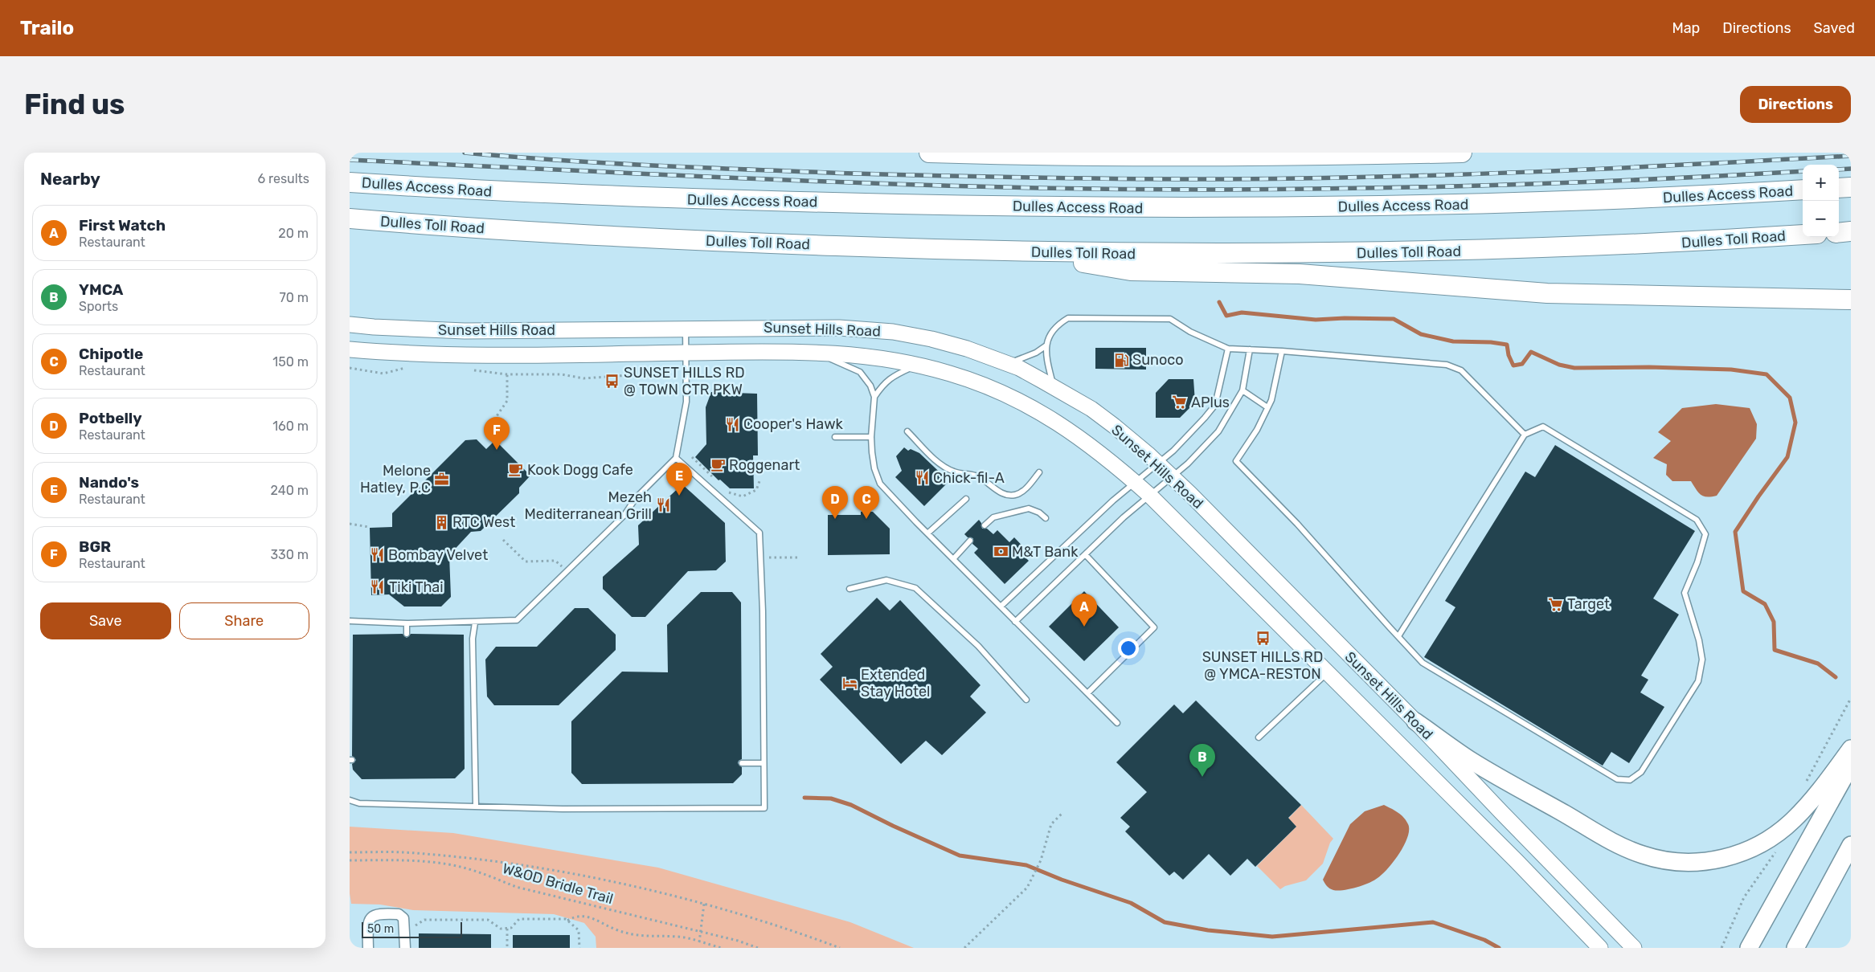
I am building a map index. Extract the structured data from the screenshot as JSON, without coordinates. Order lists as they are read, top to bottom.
{
  "streets": {
    "highway": ["Dulles Access Road", "Dulles Toll Road"],
    "main road": ["Sunset Hills Road"],
    "path": ["W&OD Bridle Trail"]
  },
  "places": {
    "fuel station": ["Sunoco"],
    "bus stop": ["SUNSET HILLS RD @ TOWN CTR PKW", "SUNSET HILLS RD @ YMCA-RESTON"],
    "supermarket": ["APlus", "Target"],
    "restaurant": [
      "Cooper's Hawk",
      "Chick-fil-A",
      "Mezeh Mediterranean Grill",
      "Bombay Velvet",
      "Tiki Thai"
    ],
    "cafe": ["Roggenart", "Kook Dogg Cafe"],
    "office": ["Melone Hatley, P.C"],
    "building": ["RTC West"],
    "bank": ["M&T Bank"],
    "hotel": ["Extended Stay Hotel"]
  },
  "scale_bar": "50 m",
  "page": {
    "header": "Trailo",
    "nav": ["Map", "Directions", "Saved"],
    "buttons": [
      "Directions",
      ["Save", "Share"]
    ],
    "title": "Find us",
    "heading": ["Nearby", "6 results"],
    "map_buttons": ["+", "−"],
    "list": [
      {
        "mark": "A",
        "name": "First Watch",
        "note": "Restaurant",
        "value": "20 m"
      },
      {
        "mark": "B",
        "name": "YMCA",
        "note": "Sports",
        "value": "70 m"
      },
      {
        "mark": "C",
        "name": "Chipotle",
        "note": "Restaurant",
        "value": "150 m"
      },
      {
        "mark": "D",
        "name": "Potbelly",
        "note": "Restaurant",
        "value": "160 m"
      },
      {
        "mark": "E",
        "name": "Nando's",
        "note": "Restaurant",
        "value": "240 m"
      },
      {
        "mark": "F",
        "name": "BGR",
        "note": "Restaurant",
        "value": "330 m"
      }
    ],
    "pins": [
      "F",
      "E",
      "C",
      "D",
      "A",
      "B"
    ],
    "scale": "50 m"
  }
}
